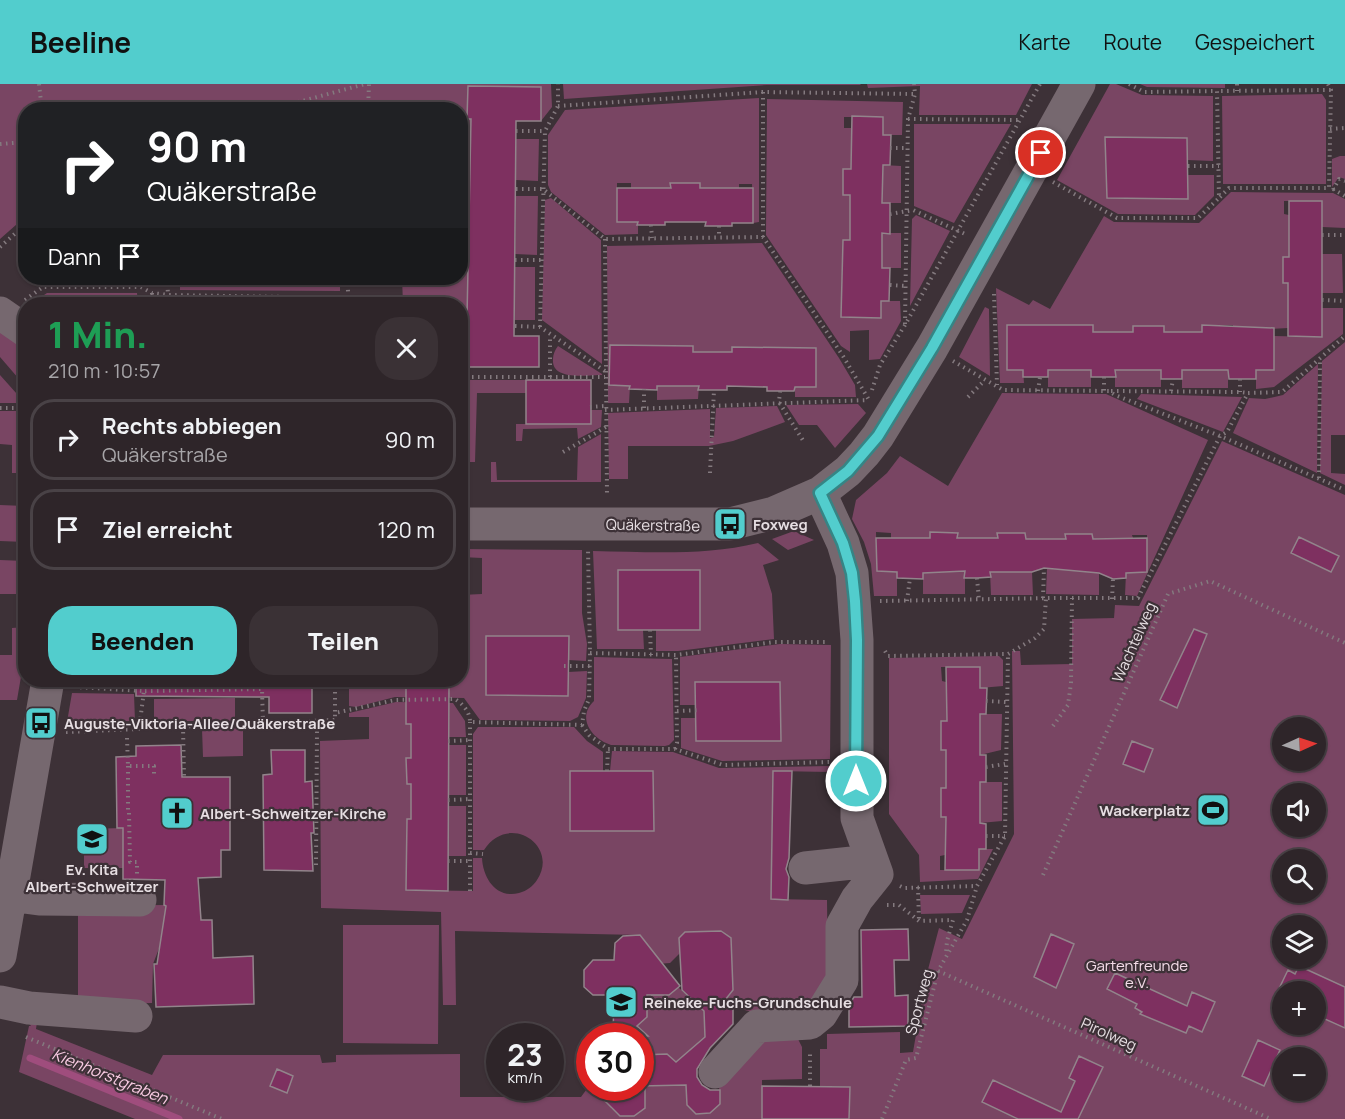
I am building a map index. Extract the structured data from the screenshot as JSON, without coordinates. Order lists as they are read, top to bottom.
{
  "streets": {
    "street": ["Quäkerstraße"],
    "path": ["Wachtelweg", "Sportweg", "Pirolweg"]
  },
  "crossings": [
    ["Sportweg", "Pirolweg"]
  ],
  "water": ["Kienhorstgraben"],
  "parks": ["Gartenfreunde e.V."],
  "places": {
    "bus stop": ["Foxweg", "Auguste-Viktoria-Allee/Quäkerstraße"],
    "sports": ["Wackerplatz"],
    "church": ["Albert-Schweitzer-Kirche"],
    "school or university": ["Ev. Kita Albert-Schweitzer", "Reineke-Fuchs-Grundschule"]
  },
  "north": "right",
  "page": {
    "header": "Beeline",
    "nav": ["Karte", "Route", "Gespeichert"],
    "turn": ["90 m", "Quäkerstraße"],
    "then": "Dann",
    "heading": ["1 Min.", "210 m · 10:57"],
    "list": [
      {
        "name": "Rechts abbiegen",
        "note": "Quäkerstraße",
        "value": "90 m"
      },
      {
        "name": "Ziel erreicht",
        "value": "120 m"
      }
    ],
    "buttons": ["Beenden", "Teilen"],
    "map_buttons": ["+", "−"],
    "speed": "23 km/h",
    "limit": "30"
  }
}
